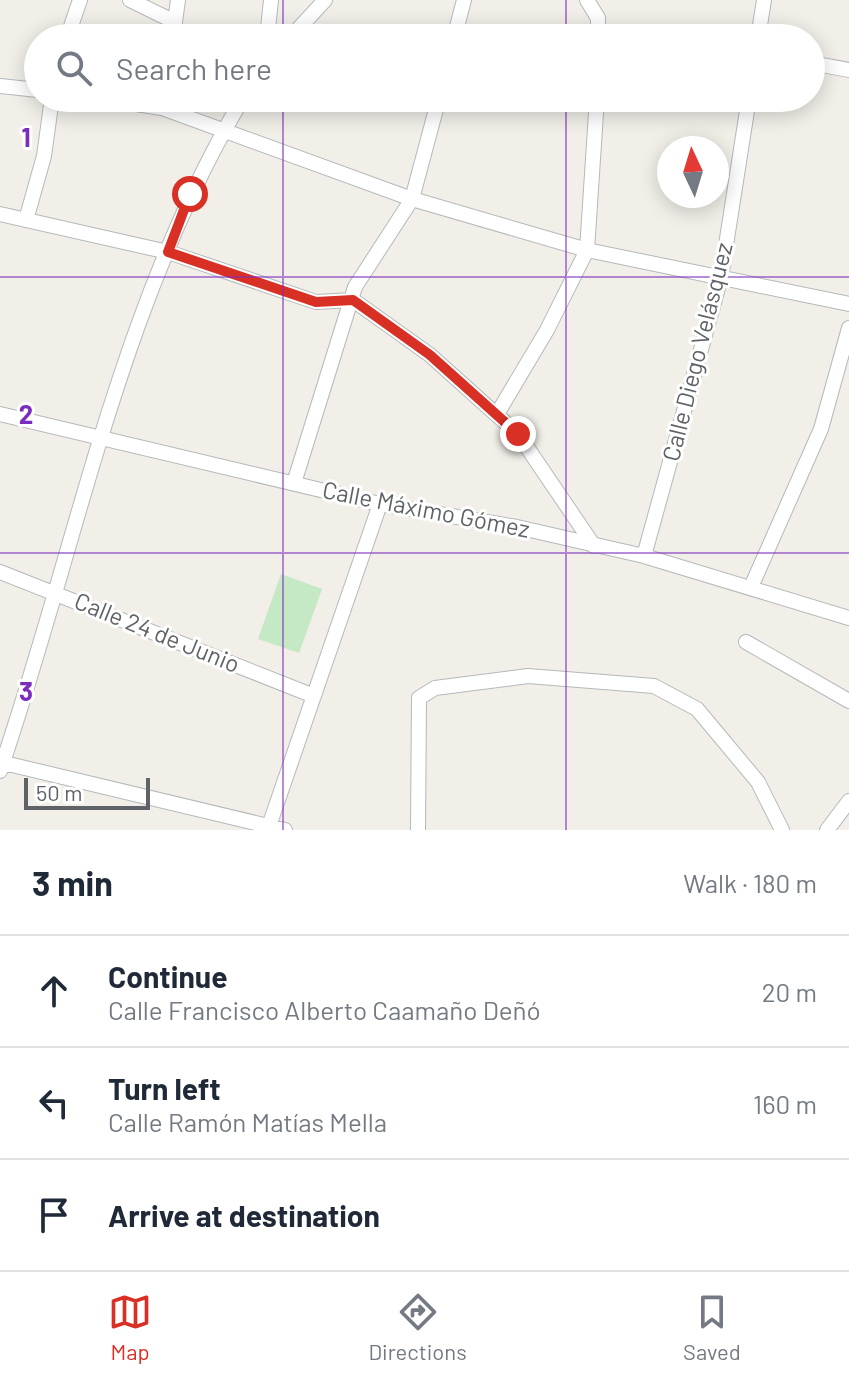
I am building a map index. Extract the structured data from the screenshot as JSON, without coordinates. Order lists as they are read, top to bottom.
{
  "streets": {
    "street": ["Calle Diego Velásquez", "Calle Máximo Gómez", "Calle 24 de Junio"]
  },
  "crossings": [
    ["Calle Diego Velásquez", "Calle Máximo Gómez"]
  ],
  "scale_bar": "50 m",
  "north": "top",
  "page": {
    "search": "Search here",
    "scale": "50 m",
    "heading": ["3 min", "Walk · 180 m"],
    "list": [
      ["Continue", "Calle Francisco Alberto Caamaño Deñó", "20 m"],
      ["Turn left", "Calle Ramón Matías Mella", "160 m"],
      "Arrive at destination"
    ],
    "nav": ["Map", "Directions", "Saved"]
  },
  "grid": {
    "rows": ["1", "2", "3"]
  }
}
